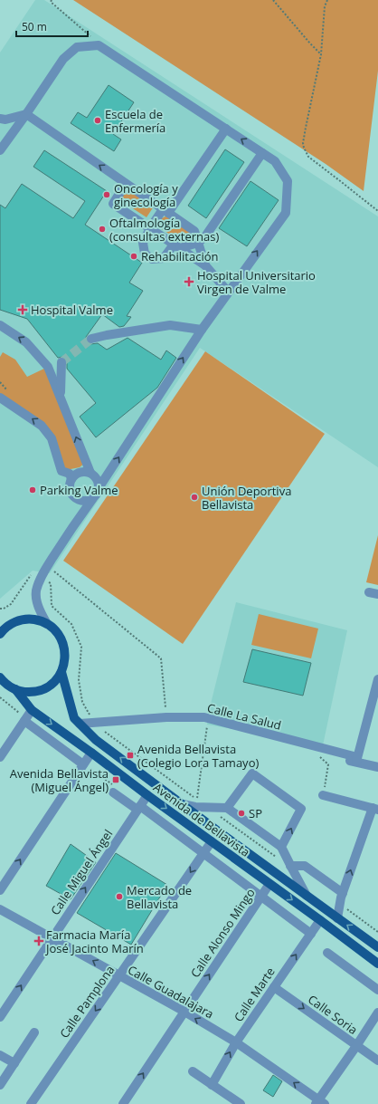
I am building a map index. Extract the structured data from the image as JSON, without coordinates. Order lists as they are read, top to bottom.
{
  "streets": {
    "main road": ["Avenida de Bellavista"],
    "street": [
      "Calle La Salud",
      "Calle Miguel Ángel",
      "Calle Alonso Mingo",
      "Calle Guadalajara",
      "Calle Marte",
      "Calle Pamplona",
      "Calle Soria"
    ]
  },
  "crossings": [
    ["Calle La Salud", "Avenida de Bellavista"],
    ["Avenida de Bellavista", "Calle Miguel Ángel"],
    ["Avenida de Bellavista", "Calle Alonso Mingo"],
    ["Avenida de Bellavista", "Calle Marte"],
    ["Avenida de Bellavista", "Calle Pamplona"],
    ["Calle Miguel Ángel", "Calle Guadalajara"],
    ["Calle Alonso Mingo", "Calle Guadalajara"],
    ["Calle Guadalajara", "Calle Marte"],
    ["Calle Guadalajara", "Calle Pamplona"],
    ["Calle Marte", "Calle Soria"]
  ],
  "one_way": [
    "Calle Alonso Mingo",
    "Calle Guadalajara",
    "Calle Marte",
    "Calle Pamplona"
  ],
  "places": {
    "other": [
      "Escuela de Enfermería",
      "Oncología y ginecología",
      "Oftalmología (consultas externas)",
      "Rehabilitación",
      "Parking Valme",
      "Unión Deportiva Bellavista",
      "SP",
      "Mercado de Bellavista"
    ],
    "health": ["Hospital Universitario Virgen de Valme", "Hospital Valme", "Farmacia María José Jacinto Marín"],
    "transit": ["Avenida Bellavista (Colegio Lora Tamayo)", "Avenida Bellavista (Miguel Ángel)"]
  },
  "scale_bar": "50 m"
}
